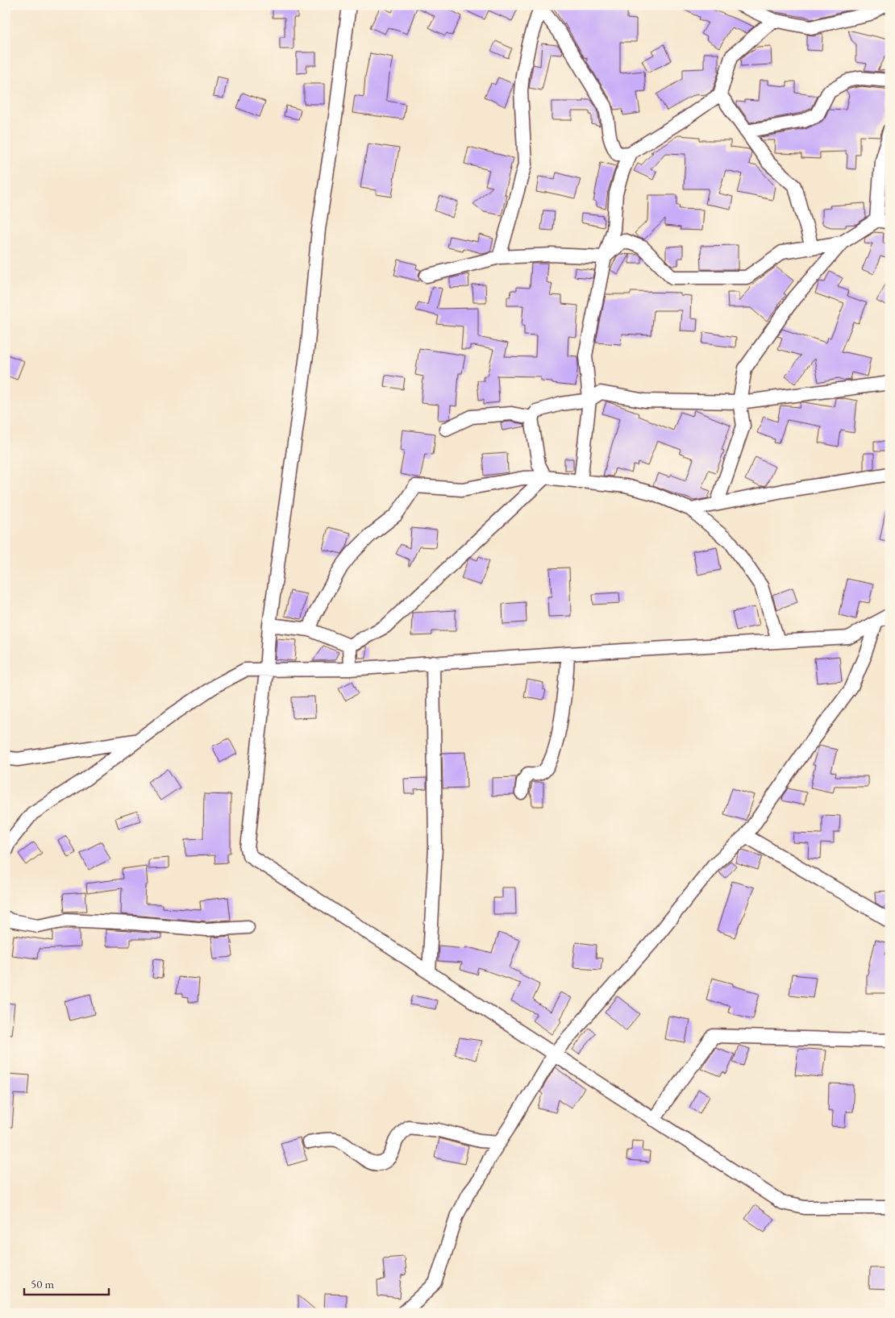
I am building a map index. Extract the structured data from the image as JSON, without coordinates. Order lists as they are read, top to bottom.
{
  "scale_bar": "50 m"
}
